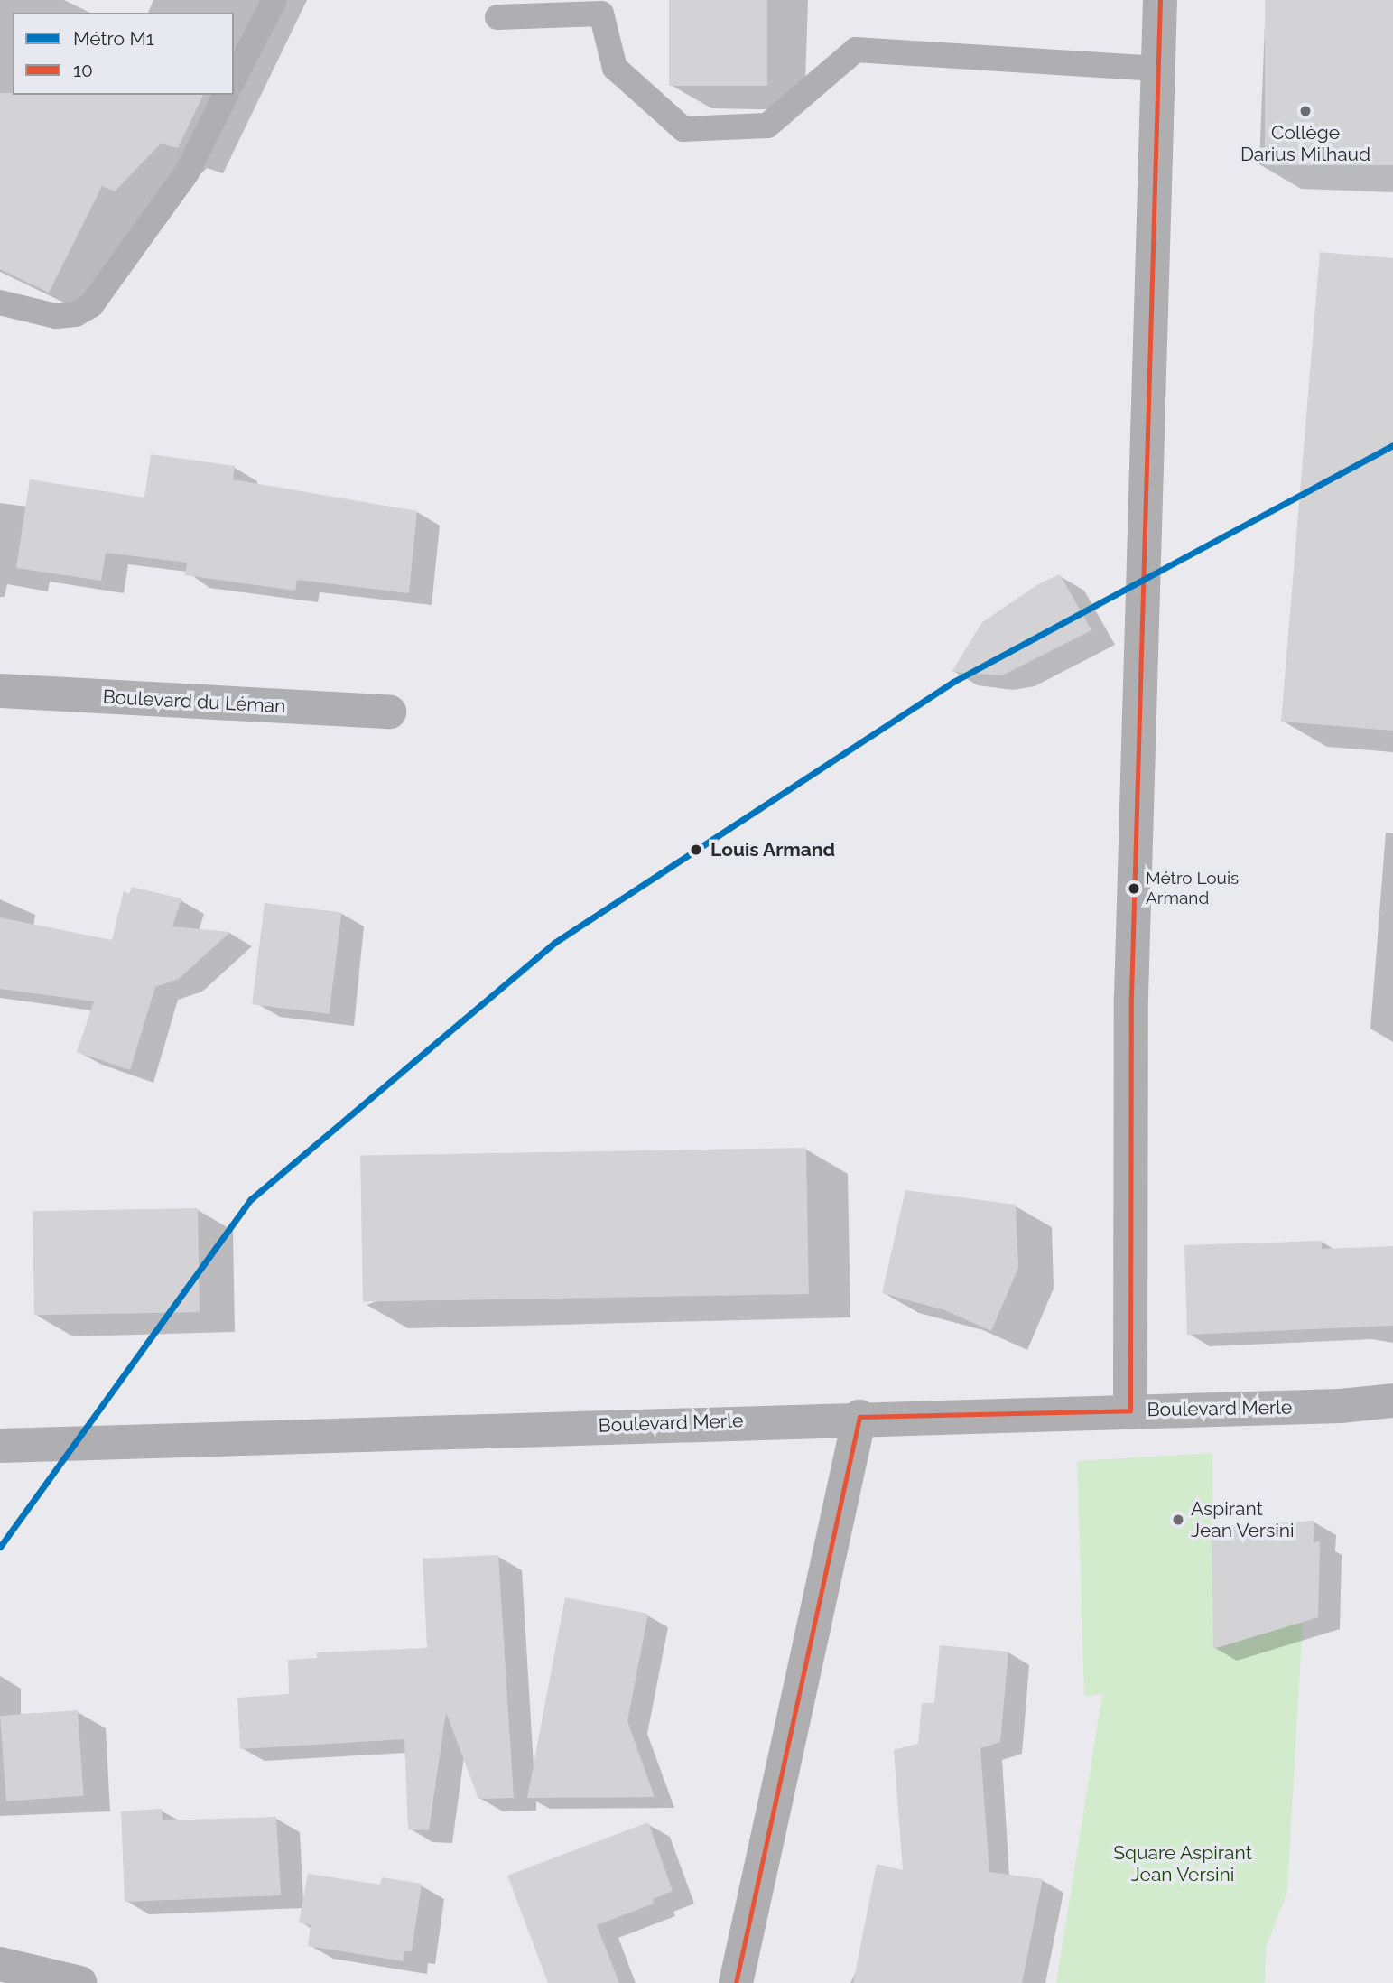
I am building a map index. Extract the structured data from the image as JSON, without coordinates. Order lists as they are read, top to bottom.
{
  "streets": {
    "street": ["Boulevard du Léman", "Boulevard Merle"]
  },
  "parks": ["Square Aspirant Jean Versini"],
  "places": [
    "Collège Darius Milhaud",
    "Louis Armand",
    "Métro Louis Armand",
    "Aspirant Jean Versini"
  ],
  "lines": ["transit line 10", "metro line M1"],
  "legend": ["Métro M1", "10"]
}
